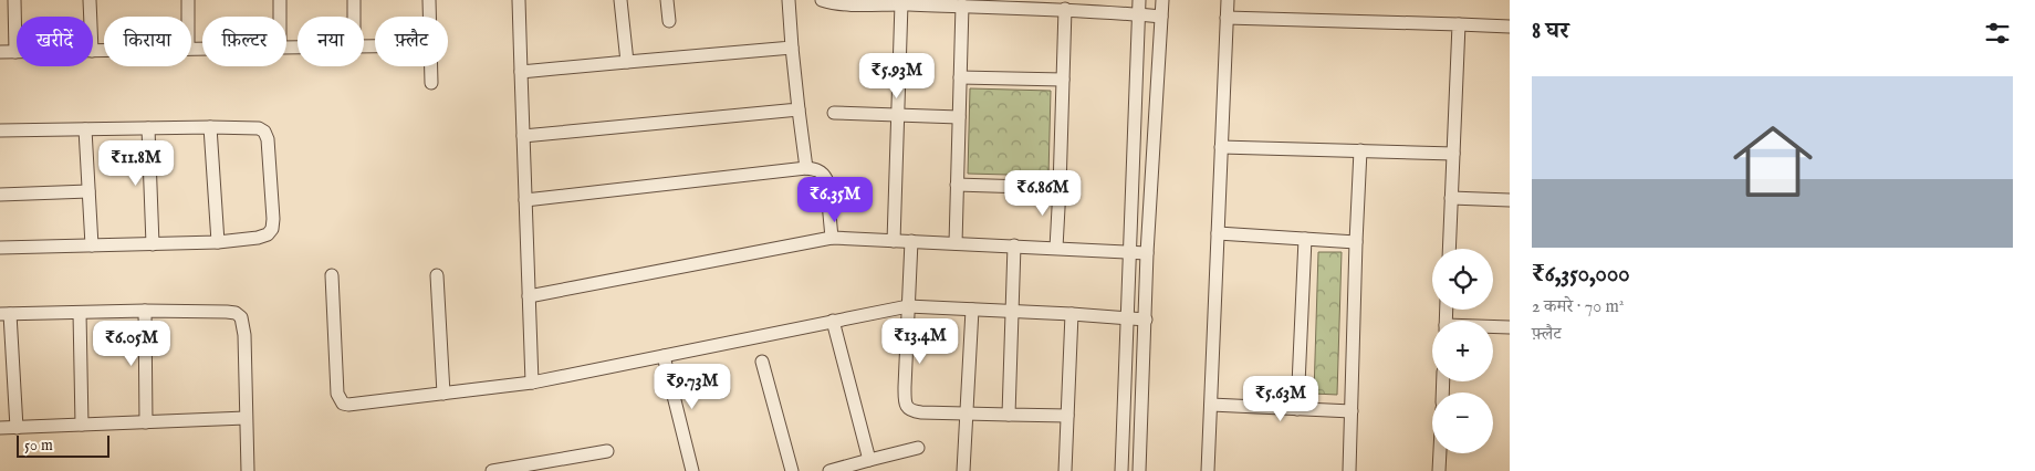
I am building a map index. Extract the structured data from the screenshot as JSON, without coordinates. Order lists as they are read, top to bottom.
{
  "scale_bar": "50 m",
  "page": {
    "heading": "8 घर",
    "chip": [
      "खरीदें",
      "किराया",
      "फ़िल्टर",
      "नया",
      "फ़्लैट"
    ],
    "price": [
      "₹5.93M",
      "₹11.8M",
      "₹6.86M",
      "₹6.35M",
      "₹13.4M",
      "₹6.05M",
      "₹9.73M",
      "₹5.63M"
    ],
    "list": [
      {
        "name": "₹6,350,000",
        "note": "2 कमरे · 70 m² · फ़्लैट"
      }
    ],
    "map_buttons": ["+", "−"],
    "scale": "50 m"
  }
}
